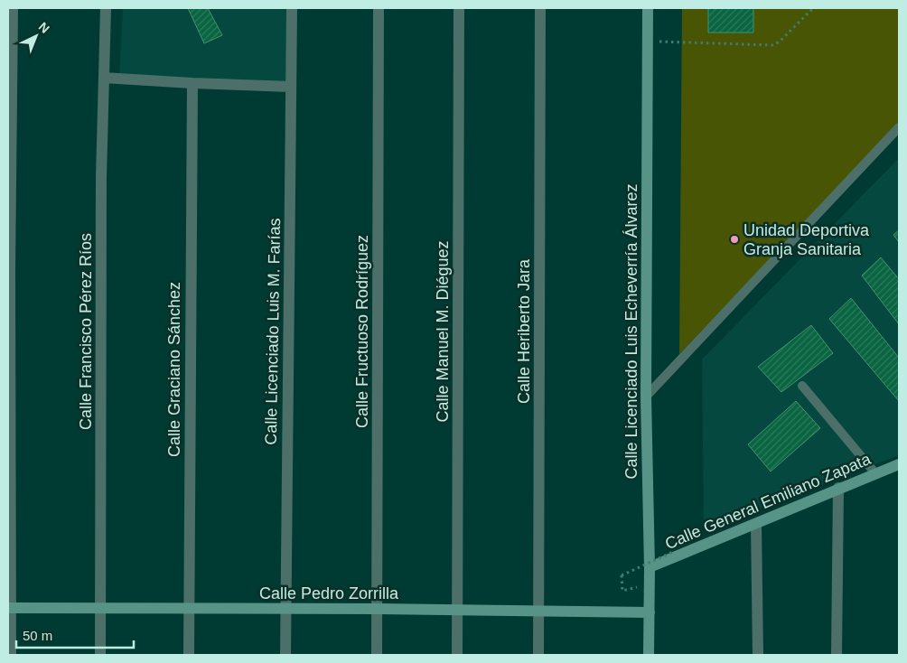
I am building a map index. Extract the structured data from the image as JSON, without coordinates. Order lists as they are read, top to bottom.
{
  "streets": {
    "street": [
      "Calle Francisco Pérez Ríos",
      "Calle Licenciado Luis M. Farías",
      "Calle Fructuoso Rodríguez",
      "Calle Manuel M. Diéguez",
      "Calle Heriberto Jara",
      "Calle Licenciado Luis Echeverría Álvarez",
      "Calle Graciano Sánchez",
      "Calle General Emiliano Zapata",
      "Calle Pedro Zorrilla"
    ]
  },
  "crossings": [
    ["Calle Francisco Pérez Ríos", "Calle Pedro Zorrilla"],
    ["Calle Licenciado Luis M. Farías", "Calle Pedro Zorrilla"],
    ["Calle Fructuoso Rodríguez", "Calle Pedro Zorrilla"],
    ["Calle Manuel M. Diéguez", "Calle Pedro Zorrilla"],
    ["Calle Heriberto Jara", "Calle Pedro Zorrilla"],
    ["Calle Licenciado Luis Echeverría Álvarez", "Calle General Emiliano Zapata"],
    ["Calle Licenciado Luis Echeverría Álvarez", "Calle Pedro Zorrilla"],
    ["Calle Graciano Sánchez", "Calle Pedro Zorrilla"]
  ],
  "places": ["Unidad Deportiva Granja Sanitaria"],
  "scale_bar": "50 m",
  "north": "top right"
}
